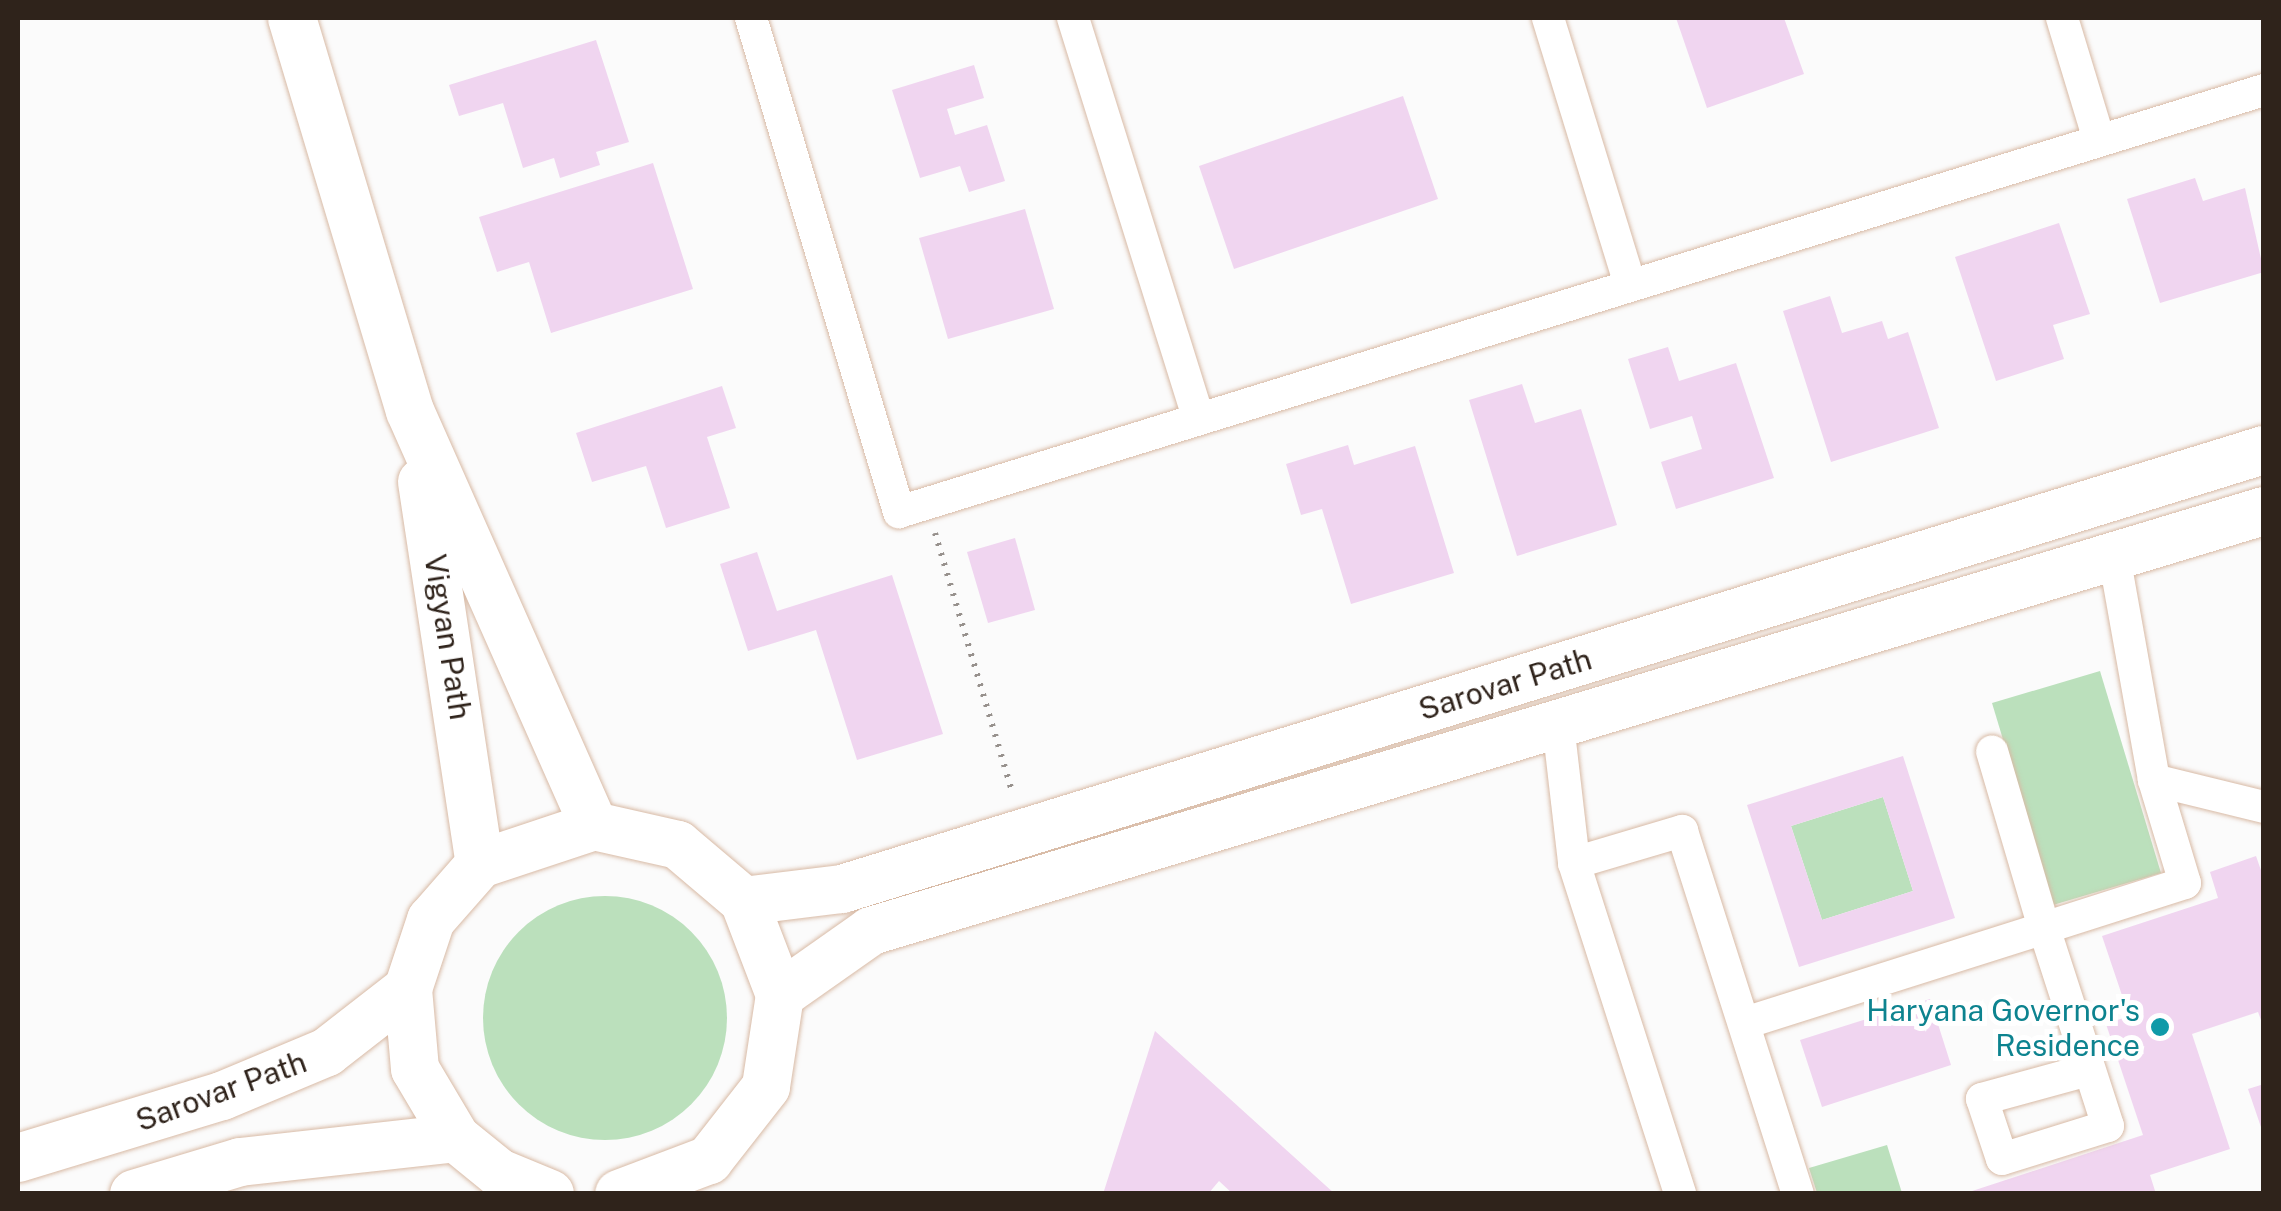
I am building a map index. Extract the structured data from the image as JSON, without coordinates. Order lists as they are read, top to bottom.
{
  "streets": {
    "main road": ["Vigyan Path", "Sarovar Path"]
  },
  "places": ["Haryana Governor's Residence"]
}
